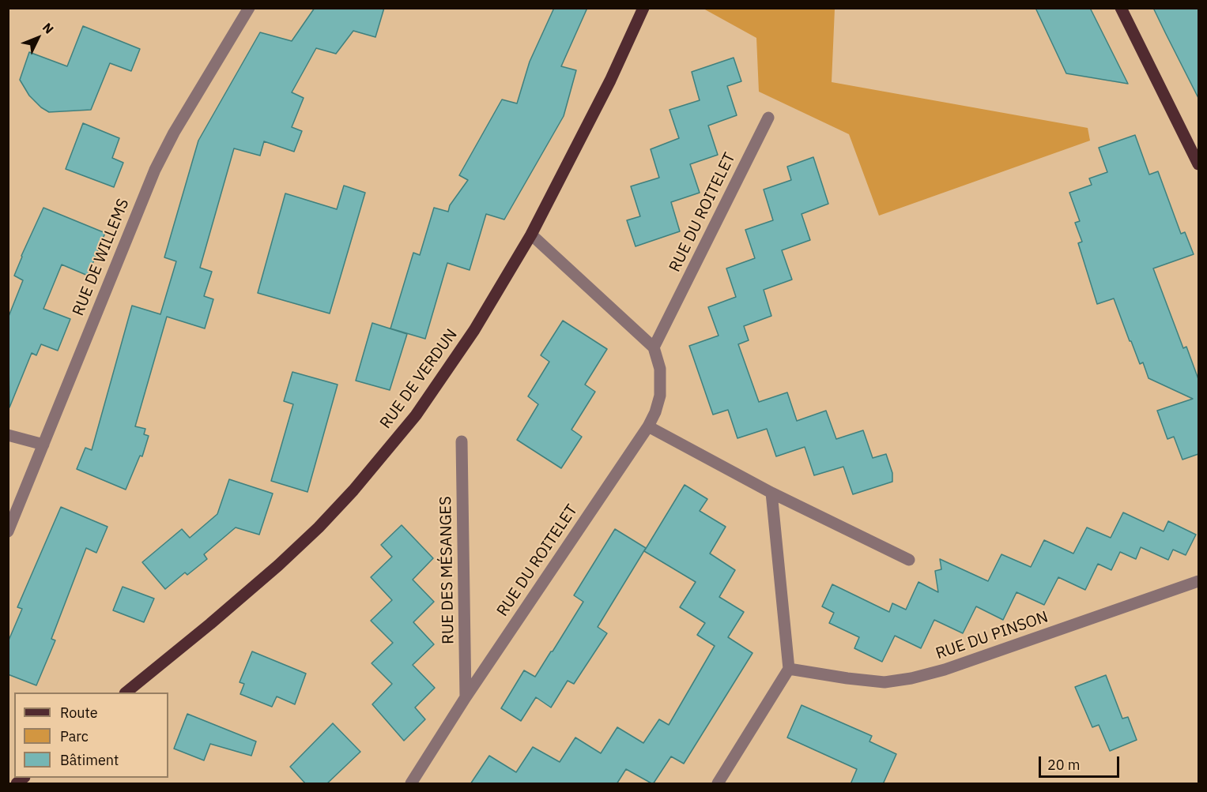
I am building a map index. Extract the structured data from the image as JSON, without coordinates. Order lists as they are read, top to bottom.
{
  "streets": {
    "main road": ["RUE DE VERDUN"],
    "street": [
      "RUE DU ROITELET",
      "RUE DE WILLEMS",
      "RUE DES MÉSANGES",
      "RUE DU PINSON"
    ]
  },
  "crossings": [
    ["RUE DU ROITELET", "RUE DES MÉSANGES"]
  ],
  "legend": ["Route", "Parc", "Bâtiment"],
  "scale_bar": "20 m",
  "north": "top right"
}
